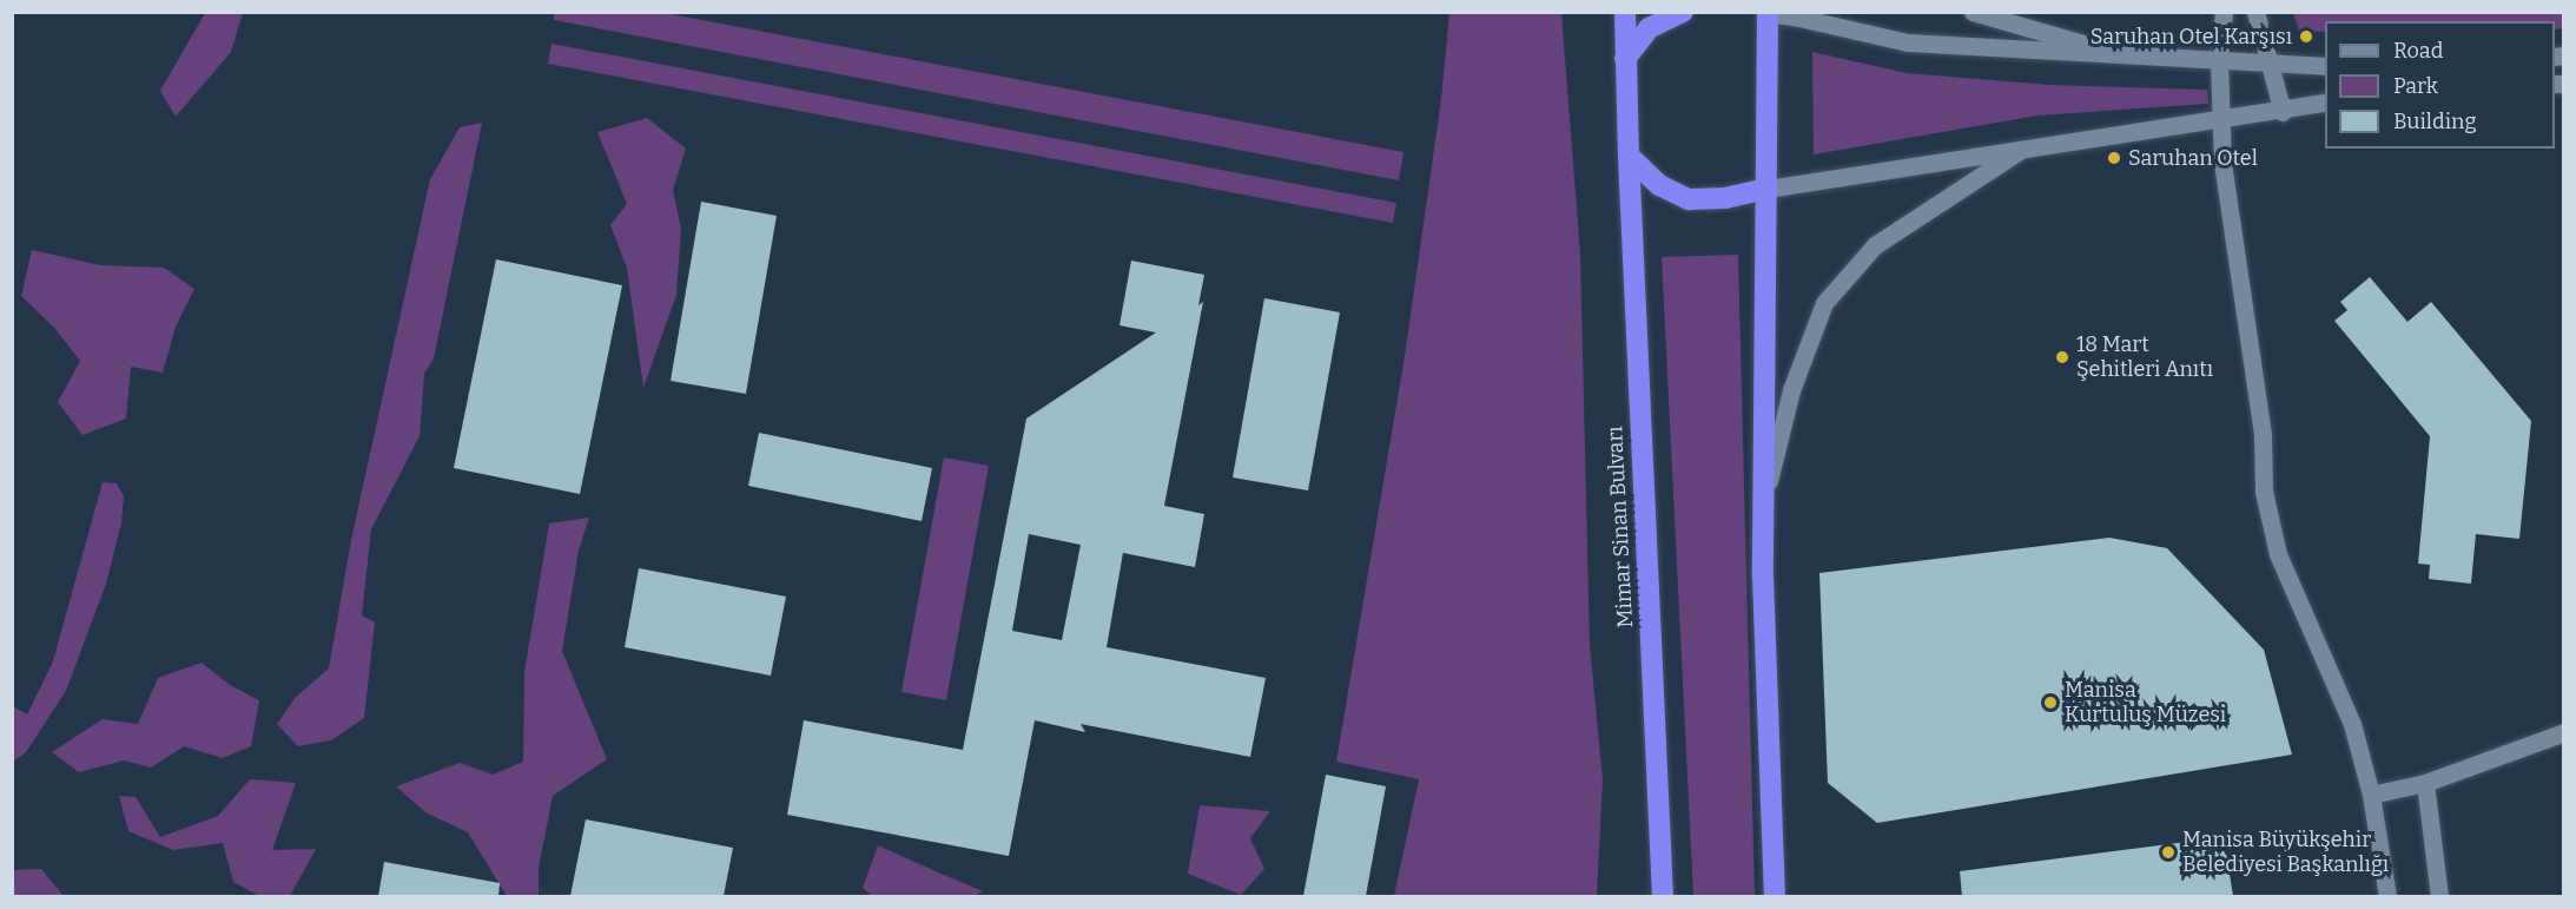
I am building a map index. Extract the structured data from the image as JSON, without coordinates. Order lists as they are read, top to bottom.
{
  "streets": {
    "highway": ["Mimar Sinan Bulvarı"]
  },
  "places": [
    "Saruhan Otel Karşısı",
    "Saruhan Otel",
    "18 Mart Şehitleri Anıtı",
    "Manisa Kurtuluş Müzesi",
    "Manisa Büyükşehir Belediyesi Başkanlığı"
  ],
  "legend": ["Road", "Park", "Building"]
}
